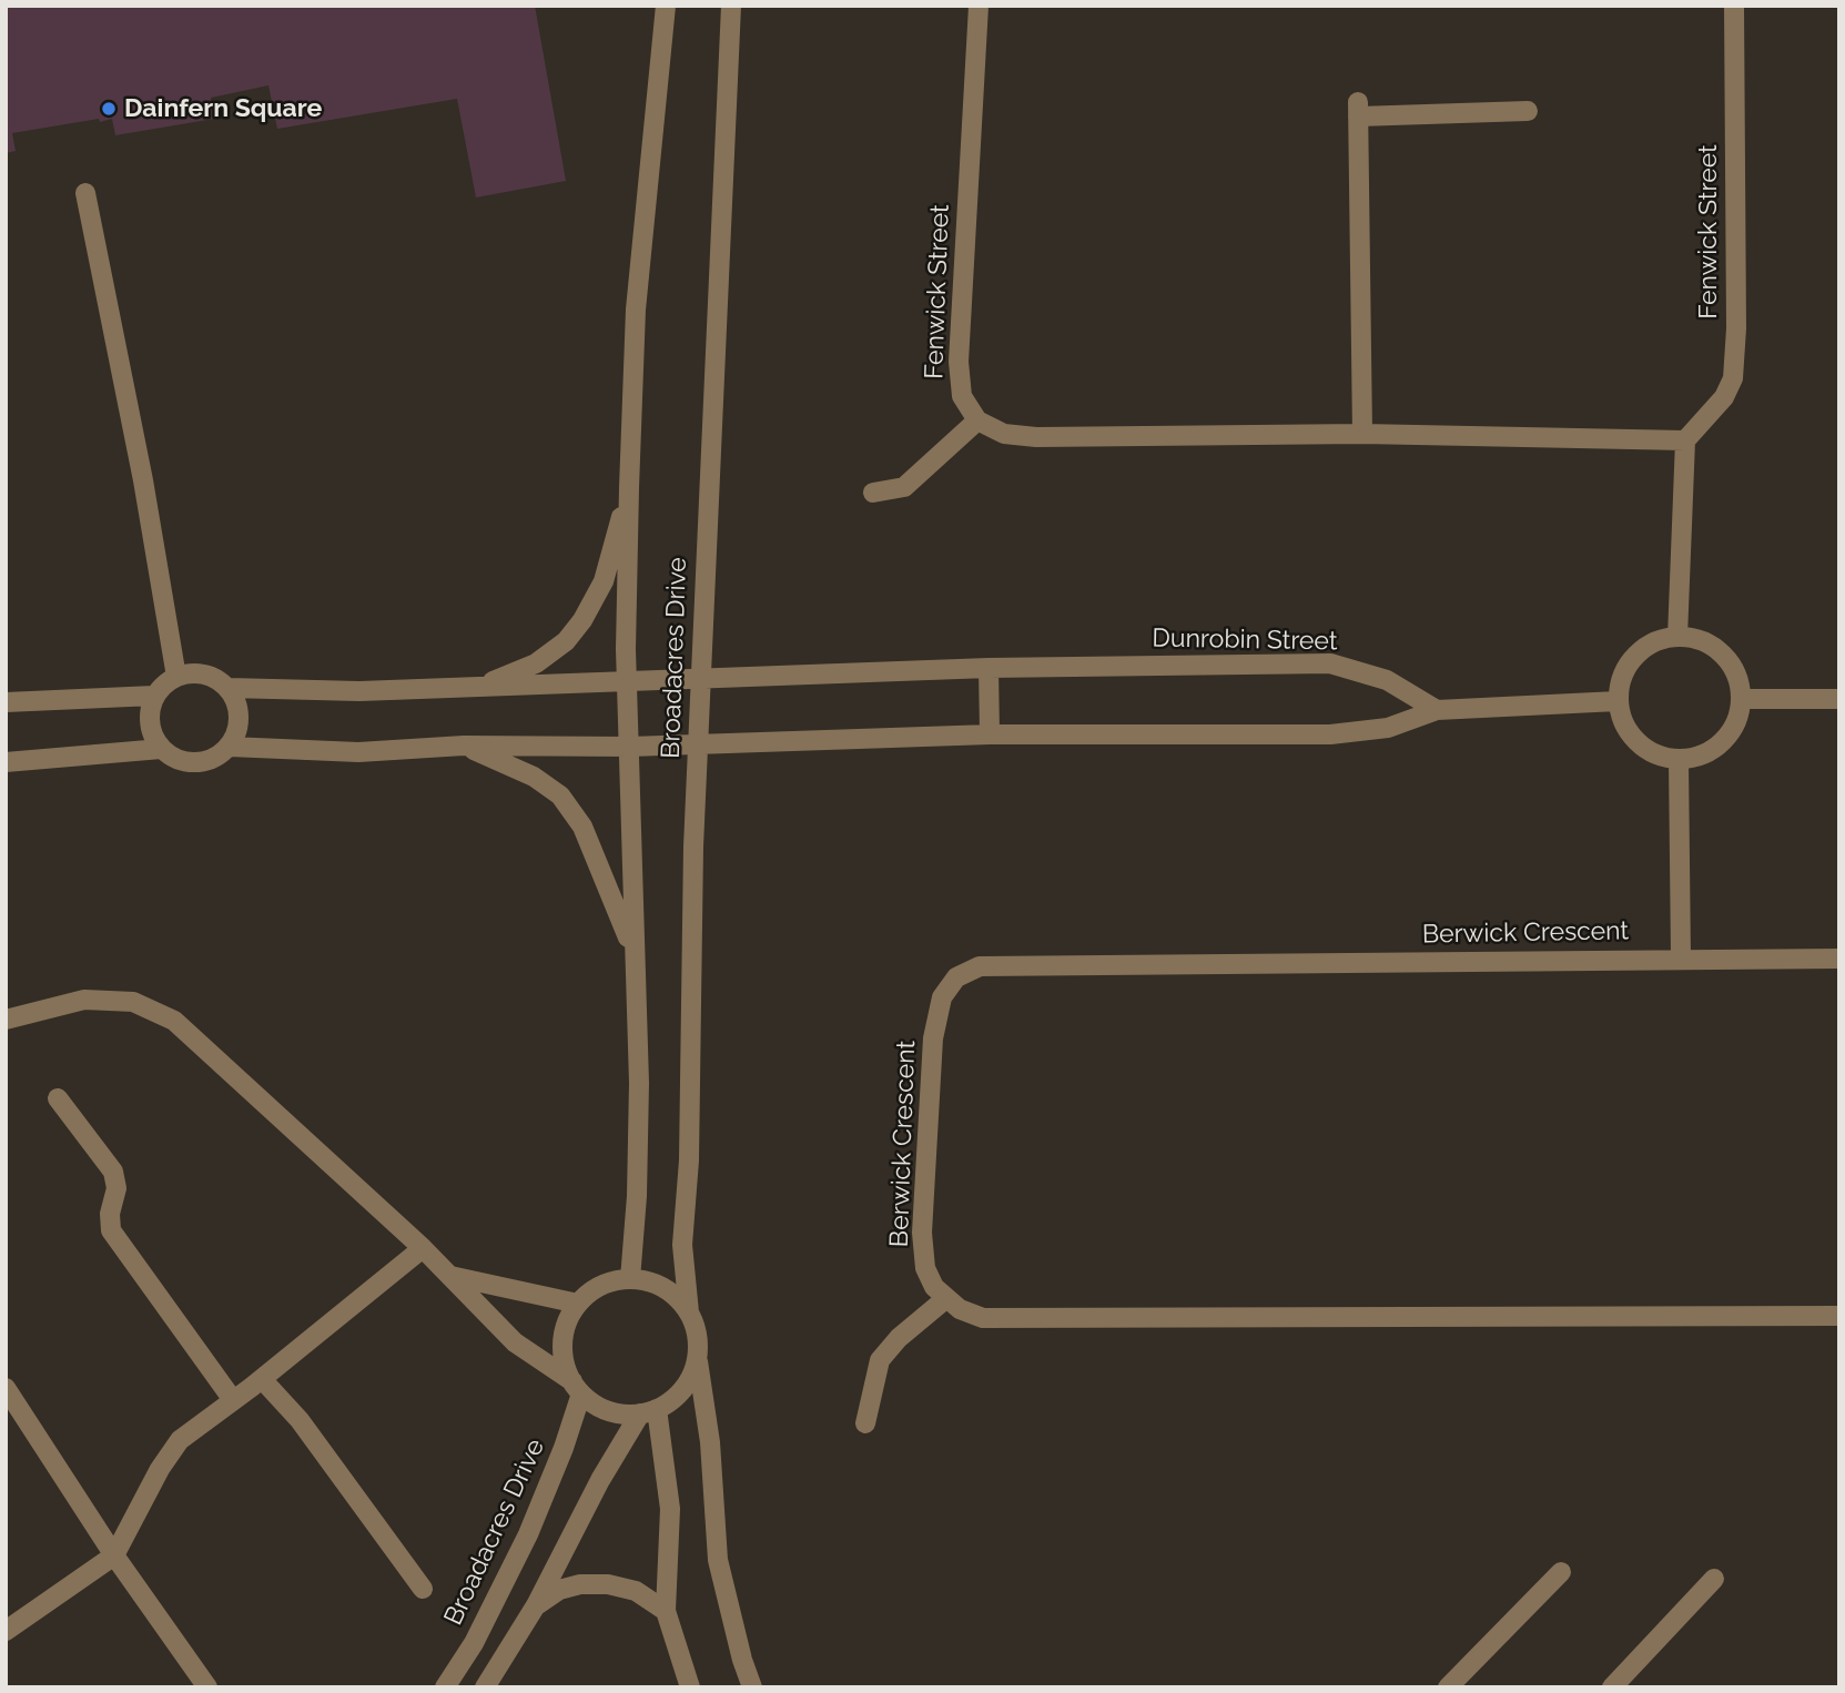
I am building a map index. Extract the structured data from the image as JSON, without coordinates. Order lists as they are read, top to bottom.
{
  "streets": {
    "street": [
      "Fenwick Street",
      "Dunrobin Street",
      "Broadacres Drive",
      "Berwick Crescent"
    ]
  },
  "crossings": [
    ["Dunrobin Street", "Broadacres Drive"]
  ],
  "places": ["Dainfern Square"]
}
